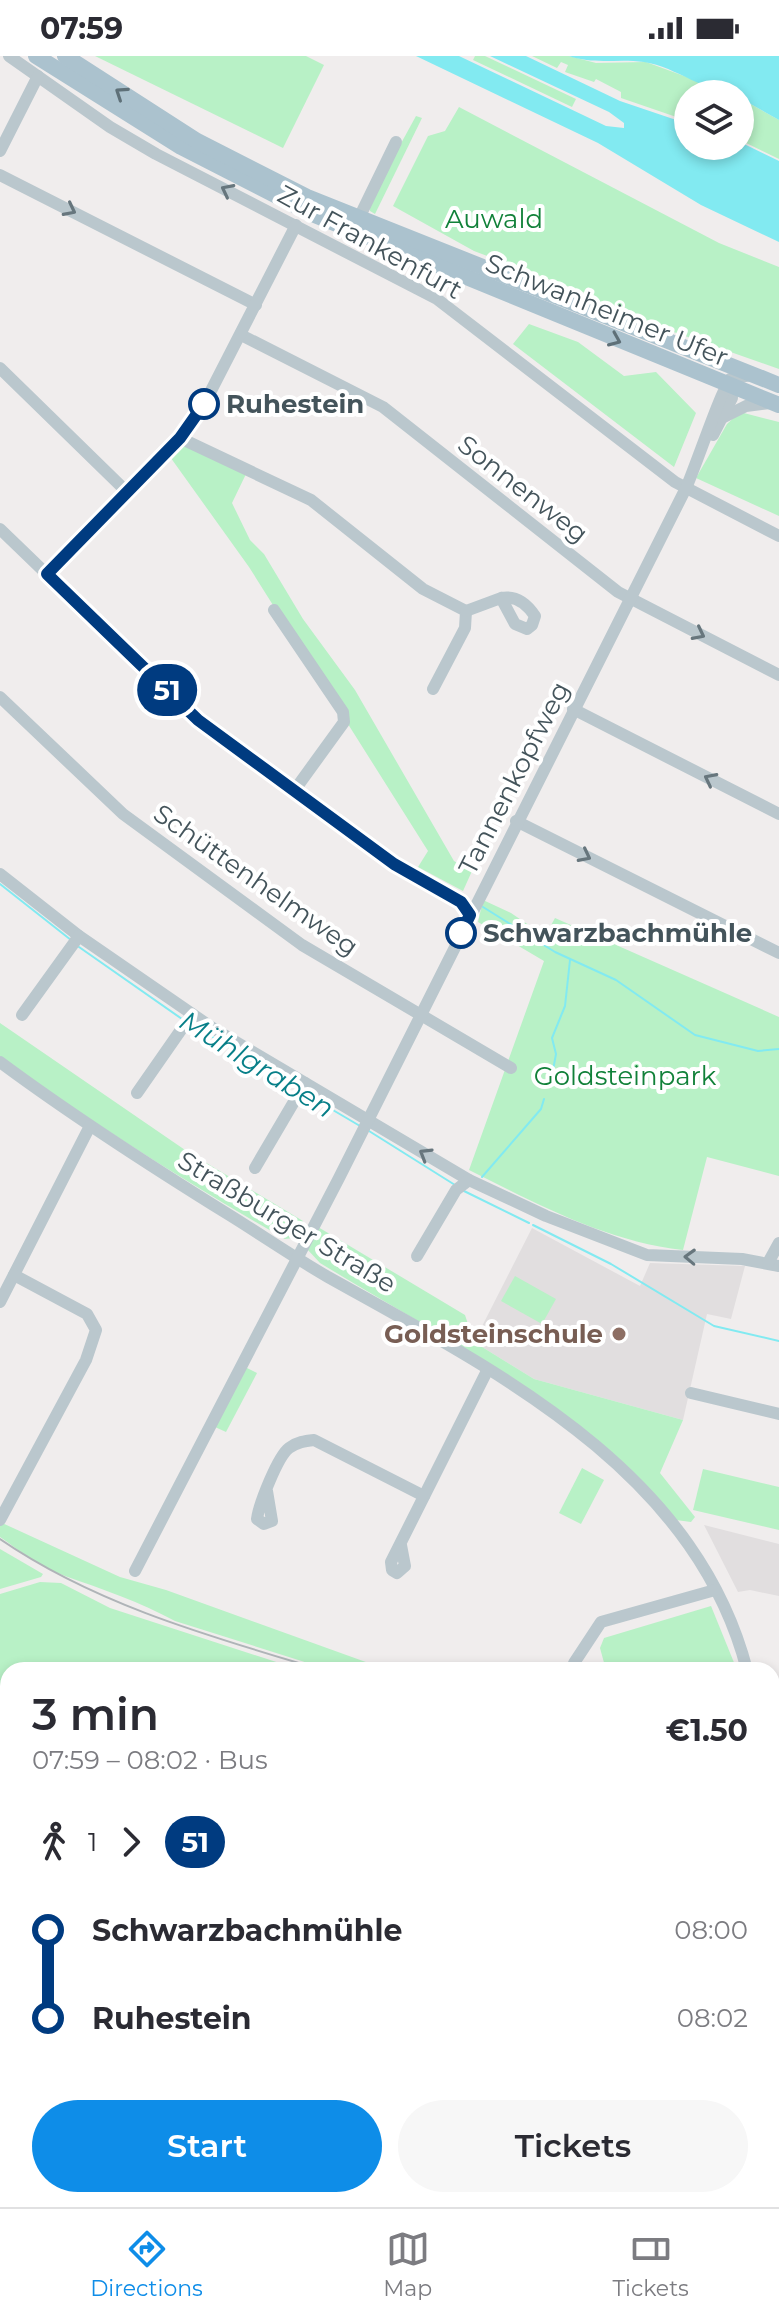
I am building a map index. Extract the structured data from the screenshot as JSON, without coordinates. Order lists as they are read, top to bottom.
{
  "streets": {
    "main road": ["Schwanheimer Ufer"],
    "street": [
      "Zur Frankenfurt",
      "Sonnenweg",
      "Tannenkopfweg",
      "Schüttenhelmweg",
      "Straßburger Straße"
    ]
  },
  "crossings": [
    ["Zur Frankenfurt", "Tannenkopfweg"],
    ["Schwanheimer Ufer", "Tannenkopfweg"],
    ["Sonnenweg", "Tannenkopfweg"],
    ["Tannenkopfweg", "Schüttenhelmweg"],
    ["Tannenkopfweg", "Straßburger Straße"]
  ],
  "water": ["Mühlgraben"],
  "parks": ["Auwald", "Goldsteinpark"],
  "places": ["Ruhestein", "Schwarzbachmühle", "Goldsteinschule"],
  "lines": ["bus line 51"],
  "page": {
    "status": "07:59",
    "on_map": "51",
    "heading": ["3 min", "07:59 – 08:02 · Bus", "€1.50"],
    "legs": ["1", "51"],
    "list": [
      {
        "name": "Schwarzbachmühle",
        "value": "08:00"
      },
      {
        "name": "Ruhestein",
        "value": "08:02"
      }
    ],
    "buttons": ["Start", "Tickets"],
    "tabs": ["Directions", "Map", "Tickets"]
  }
}
